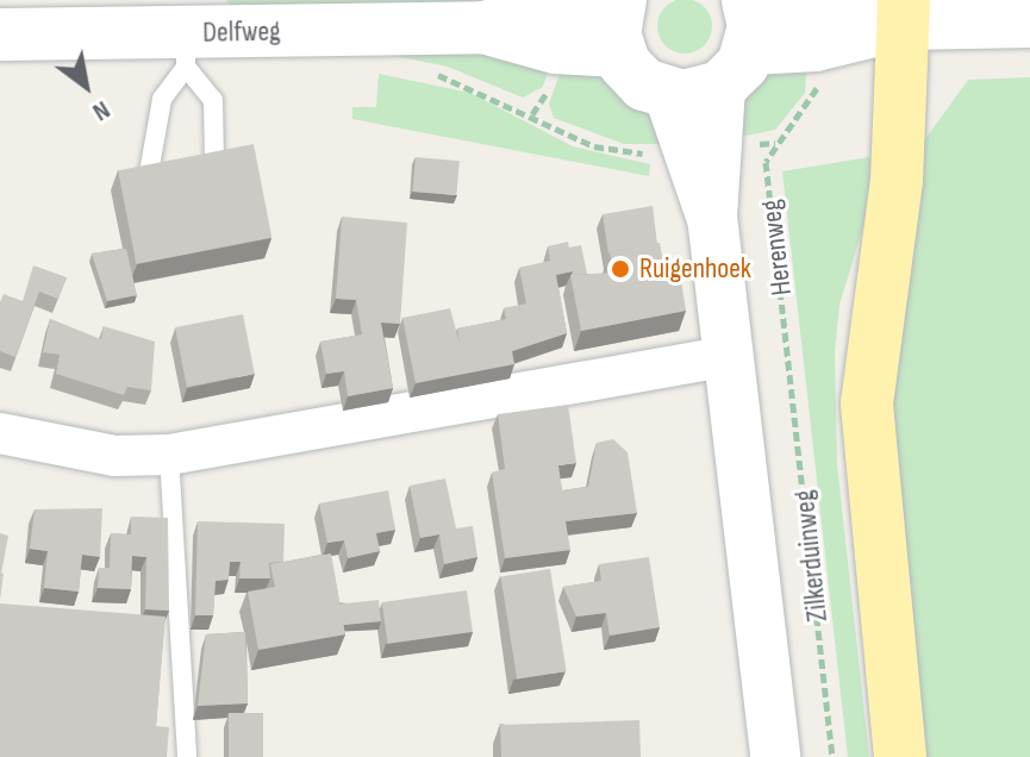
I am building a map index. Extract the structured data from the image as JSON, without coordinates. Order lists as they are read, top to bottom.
{
  "streets": {
    "main road": ["Delfweg"],
    "street": ["Herenweg", "Zilkerduinweg"]
  },
  "crossings": [
    ["Herenweg", "Zilkerduinweg"]
  ],
  "places": ["Ruigenhoek"],
  "north": "bottom right"
}
